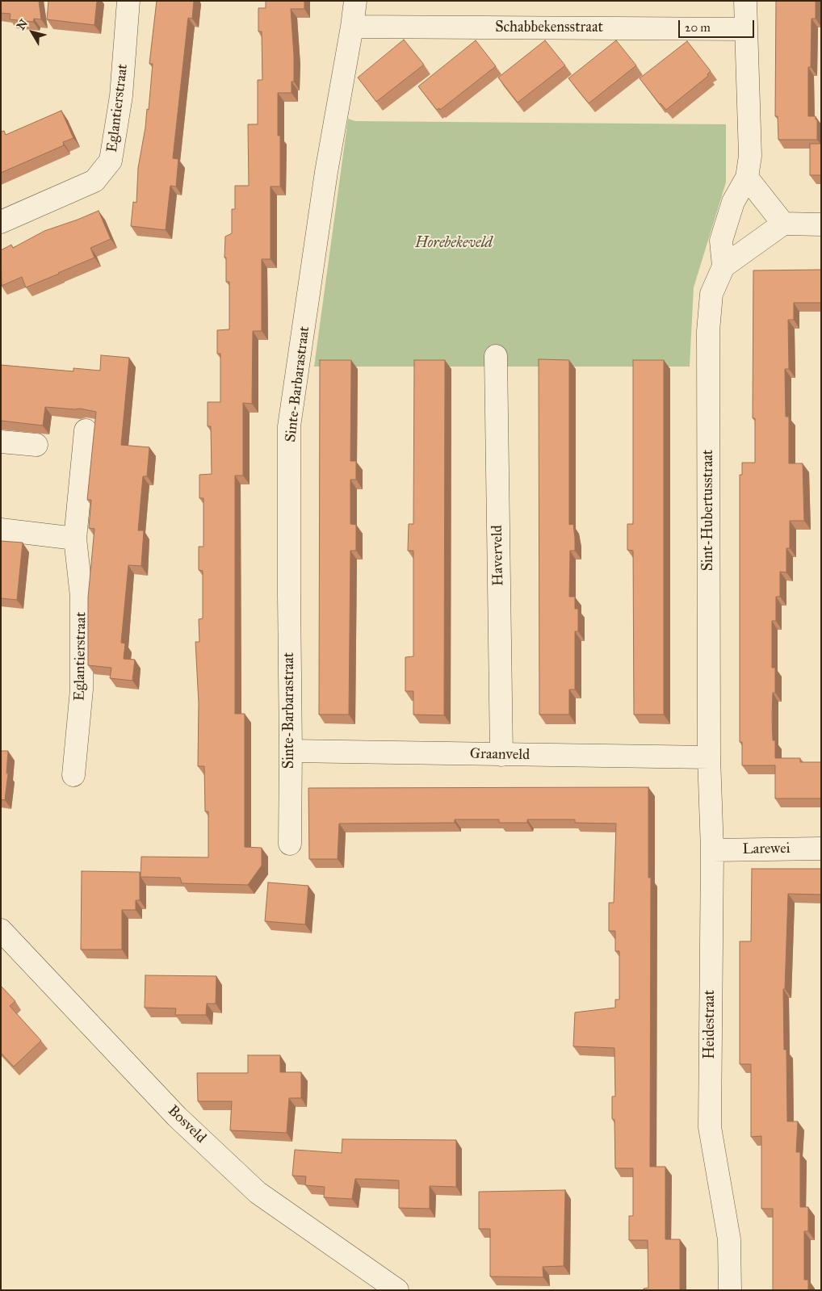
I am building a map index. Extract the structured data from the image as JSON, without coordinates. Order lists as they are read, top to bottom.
{
  "streets": {
    "street": [
      "Schabbekensstraat",
      "Eglantierstraat",
      "Sinte-Barbarastraat",
      "Sint-Hubertusstraat",
      "Haverveld",
      "Graanveld",
      "Larewei",
      "Heidestraat",
      "Bosveld"
    ]
  },
  "crossings": [
    ["Schabbekensstraat", "Sinte-Barbarastraat"],
    ["Schabbekensstraat", "Sint-Hubertusstraat"],
    ["Sinte-Barbarastraat", "Graanveld"],
    ["Sint-Hubertusstraat", "Graanveld"],
    ["Sint-Hubertusstraat", "Heidestraat"],
    ["Haverveld", "Graanveld"],
    ["Graanveld", "Heidestraat"],
    ["Larewei", "Heidestraat"]
  ],
  "parks": ["Horebekeveld"],
  "scale_bar": "20 m",
  "north": "top left"
}
